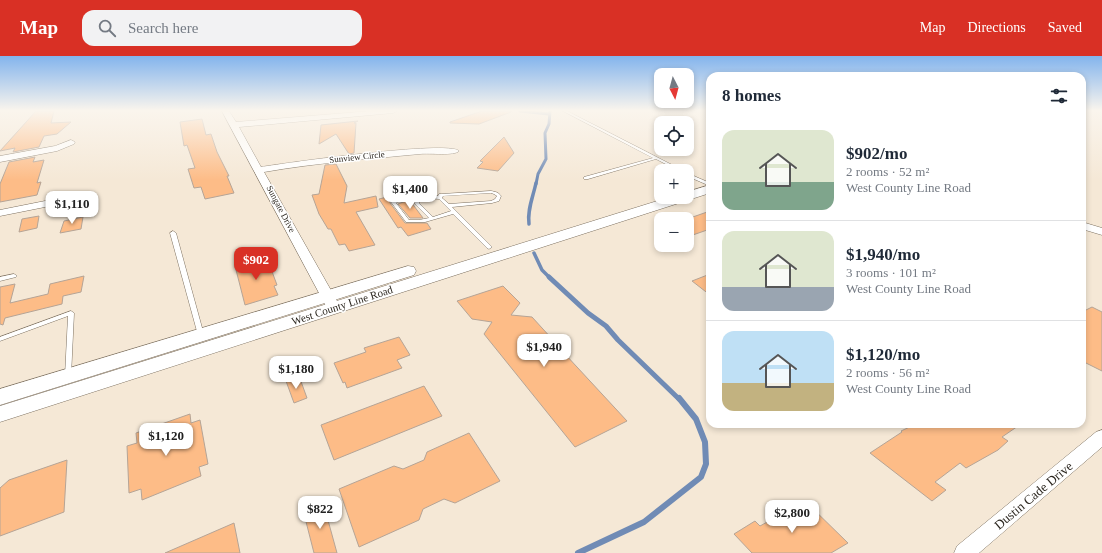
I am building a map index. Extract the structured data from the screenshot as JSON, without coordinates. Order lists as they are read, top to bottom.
{
  "streets": {
    "main road": ["West County Line Road"],
    "street": ["Sunview Circle", "Sungate Drive", "Dustin Cade Drive"]
  },
  "crossings": [
    ["Sunview Circle", "Sungate Drive"],
    ["Sungate Drive", "West County Line Road"]
  ],
  "north": "bottom",
  "page": {
    "header": "Map",
    "search": "Search here",
    "nav": ["Map", "Directions", "Saved"],
    "map_buttons": ["+", "−"],
    "heading": "8 homes",
    "list": [
      {
        "name": "$902/mo",
        "note": "2 rooms · 52 m² · West County Line Road"
      },
      {
        "name": "$1,940/mo",
        "note": "3 rooms · 101 m² · West County Line Road"
      },
      {
        "name": "$1,120/mo",
        "note": "2 rooms · 56 m² · West County Line Road"
      }
    ],
    "price": [
      "$1,400",
      "$1,110",
      "$902",
      "$1,940",
      "$1,180",
      "$1,120",
      "$822",
      "$2,800"
    ]
  }
}
